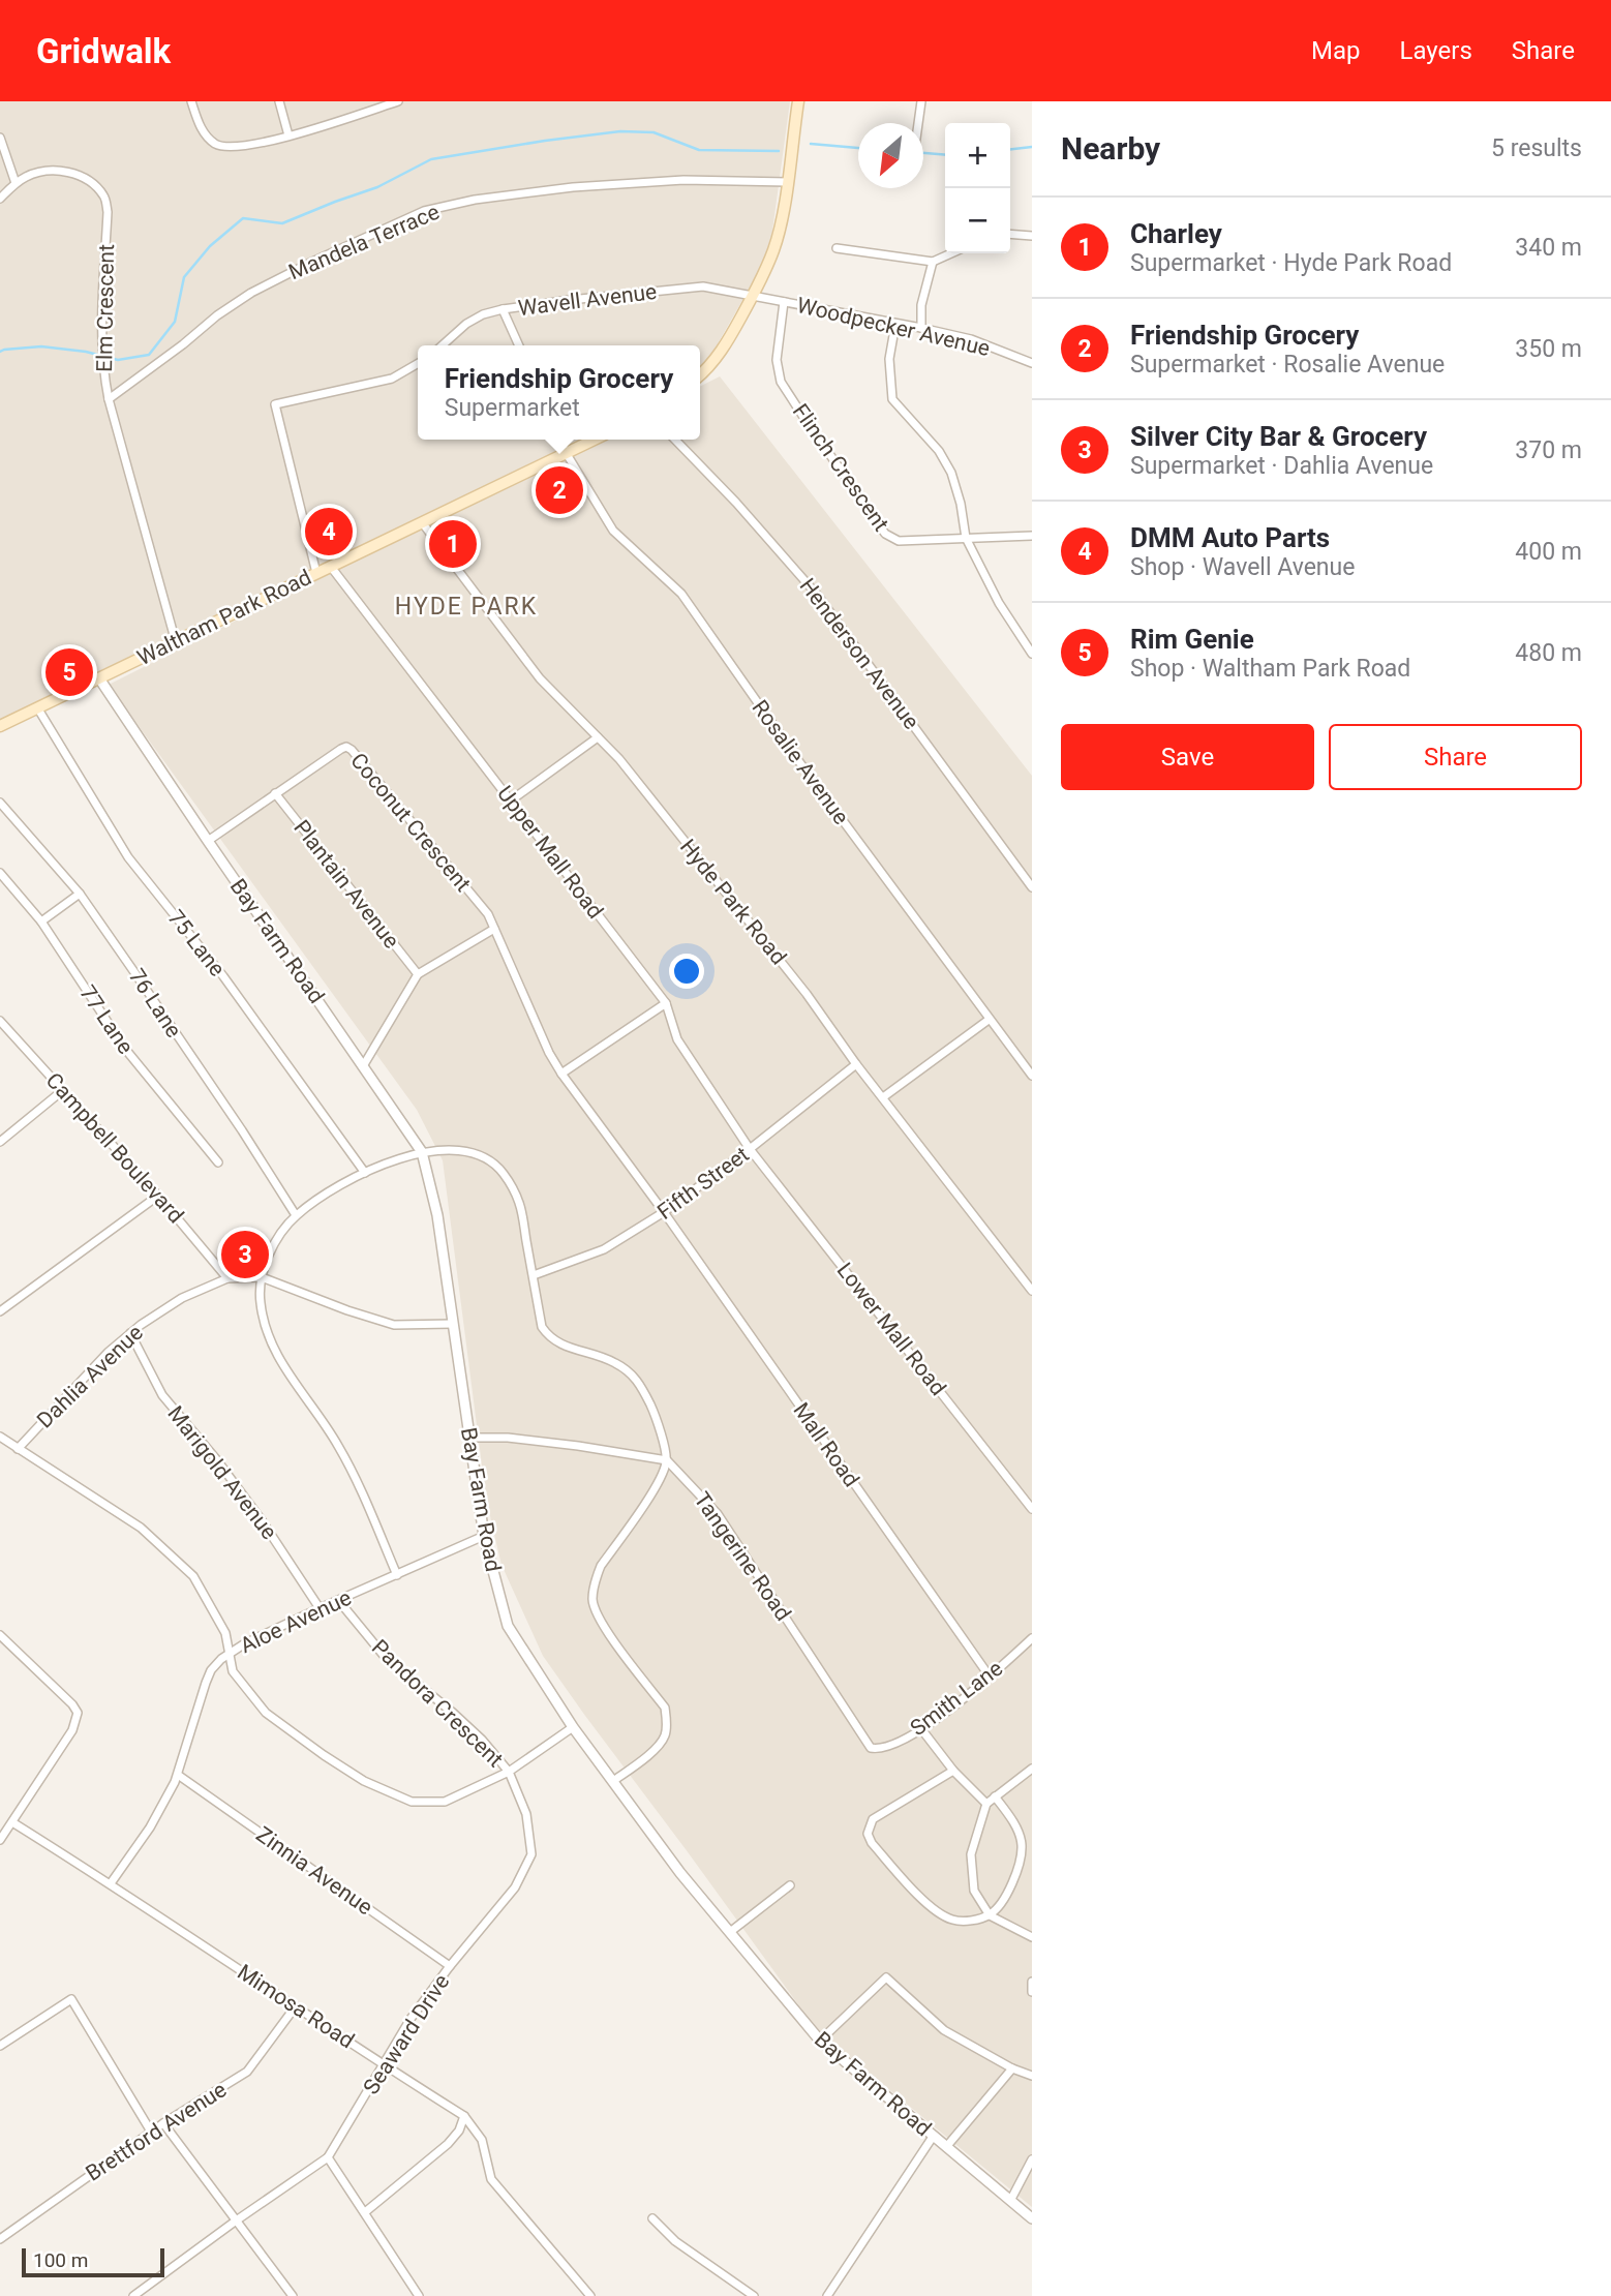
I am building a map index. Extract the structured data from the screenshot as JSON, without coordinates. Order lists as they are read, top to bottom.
{
  "streets": {
    "main road": ["Waltham Park Road"],
    "street": [
      "Mandela Terrace",
      "Wavell Avenue",
      "Elm Crescent",
      "Woodpecker Avenue",
      "Flinch Crescent",
      "Henderson Avenue",
      "Rosalie Avenue",
      "Coconut Crescent",
      "Upper Mall Road",
      "Plantain Avenue",
      "Hyde Park Road",
      "Bay Farm Road",
      "75 Lane",
      "76 Lane",
      "77 Lane",
      "Campbell Boulevard",
      "Fifth Street",
      "Lower Mall Road",
      "Dahlia Avenue",
      "Mall Road",
      "Marigold Avenue",
      "Tangerine Road",
      "Aloe Avenue",
      "Smith Lane",
      "Pandora Crescent",
      "Zinnia Avenue",
      "Mimosa Road",
      "Seaward Drive",
      "Brettford Avenue"
    ]
  },
  "crossings": [
    ["Mandela Terrace", "Elm Crescent"],
    ["Wavell Avenue", "Woodpecker Avenue"],
    ["Elm Crescent", "Waltham Park Road"],
    ["Woodpecker Avenue", "Flinch Crescent"],
    ["Waltham Park Road", "Rosalie Avenue"],
    ["Waltham Park Road", "Upper Mall Road"],
    ["Waltham Park Road", "Hyde Park Road"],
    ["Waltham Park Road", "Bay Farm Road"],
    ["Waltham Park Road", "75 Lane"],
    ["Coconut Crescent", "Plantain Avenue"],
    ["Coconut Crescent", "Bay Farm Road"],
    ["Coconut Crescent", "Fifth Street"],
    ["Coconut Crescent", "Mall Road"],
    ["Upper Mall Road", "Fifth Street"],
    ["Upper Mall Road", "Lower Mall Road"],
    ["Hyde Park Road", "Fifth Street"],
    ["Bay Farm Road", "Dahlia Avenue"],
    ["Bay Farm Road", "Aloe Avenue"],
    ["Campbell Boulevard", "Dahlia Avenue"],
    ["Fifth Street", "Lower Mall Road"],
    ["Fifth Street", "Mall Road"],
    ["Dahlia Avenue", "Marigold Avenue"],
    ["Mall Road", "Smith Lane"],
    ["Marigold Avenue", "Aloe Avenue"],
    ["Tangerine Road", "Smith Lane"],
    ["Aloe Avenue", "Pandora Crescent"],
    ["Aloe Avenue", "Zinnia Avenue"],
    ["Aloe Avenue", "Mimosa Road"],
    ["Pandora Crescent", "Seaward Drive"],
    ["Zinnia Avenue", "Seaward Drive"],
    ["Mimosa Road", "Seaward Drive"],
    ["Mimosa Road", "Brettford Avenue"]
  ],
  "districts": ["HYDE PARK"],
  "scale_bar": "100 m",
  "north": "bottom left",
  "page": {
    "header": "Gridwalk",
    "nav": ["Map", "Layers", "Share"],
    "heading": ["Nearby", "5 results"],
    "map_buttons": ["+", "−"],
    "list": [
      {
        "mark": "1",
        "name": "Charley",
        "note": "Supermarket · Hyde Park Road",
        "value": "340 m"
      },
      {
        "mark": "2",
        "name": "Friendship Grocery",
        "note": "Supermarket · Rosalie Avenue",
        "value": "350 m"
      },
      {
        "mark": "3",
        "name": "Silver City Bar & Grocery",
        "note": "Supermarket · Dahlia Avenue",
        "value": "370 m"
      },
      {
        "mark": "4",
        "name": "DMM Auto Parts",
        "note": "Shop · Wavell Avenue",
        "value": "400 m"
      },
      {
        "mark": "5",
        "name": "Rim Genie",
        "note": "Shop · Waltham Park Road",
        "value": "480 m"
      }
    ],
    "popup": ["Friendship Grocery", "Supermarket"],
    "pins": [
      "2",
      "4",
      "1",
      "5",
      "3"
    ],
    "buttons": ["Save", "Share"],
    "scale": "100 m"
  }
}
